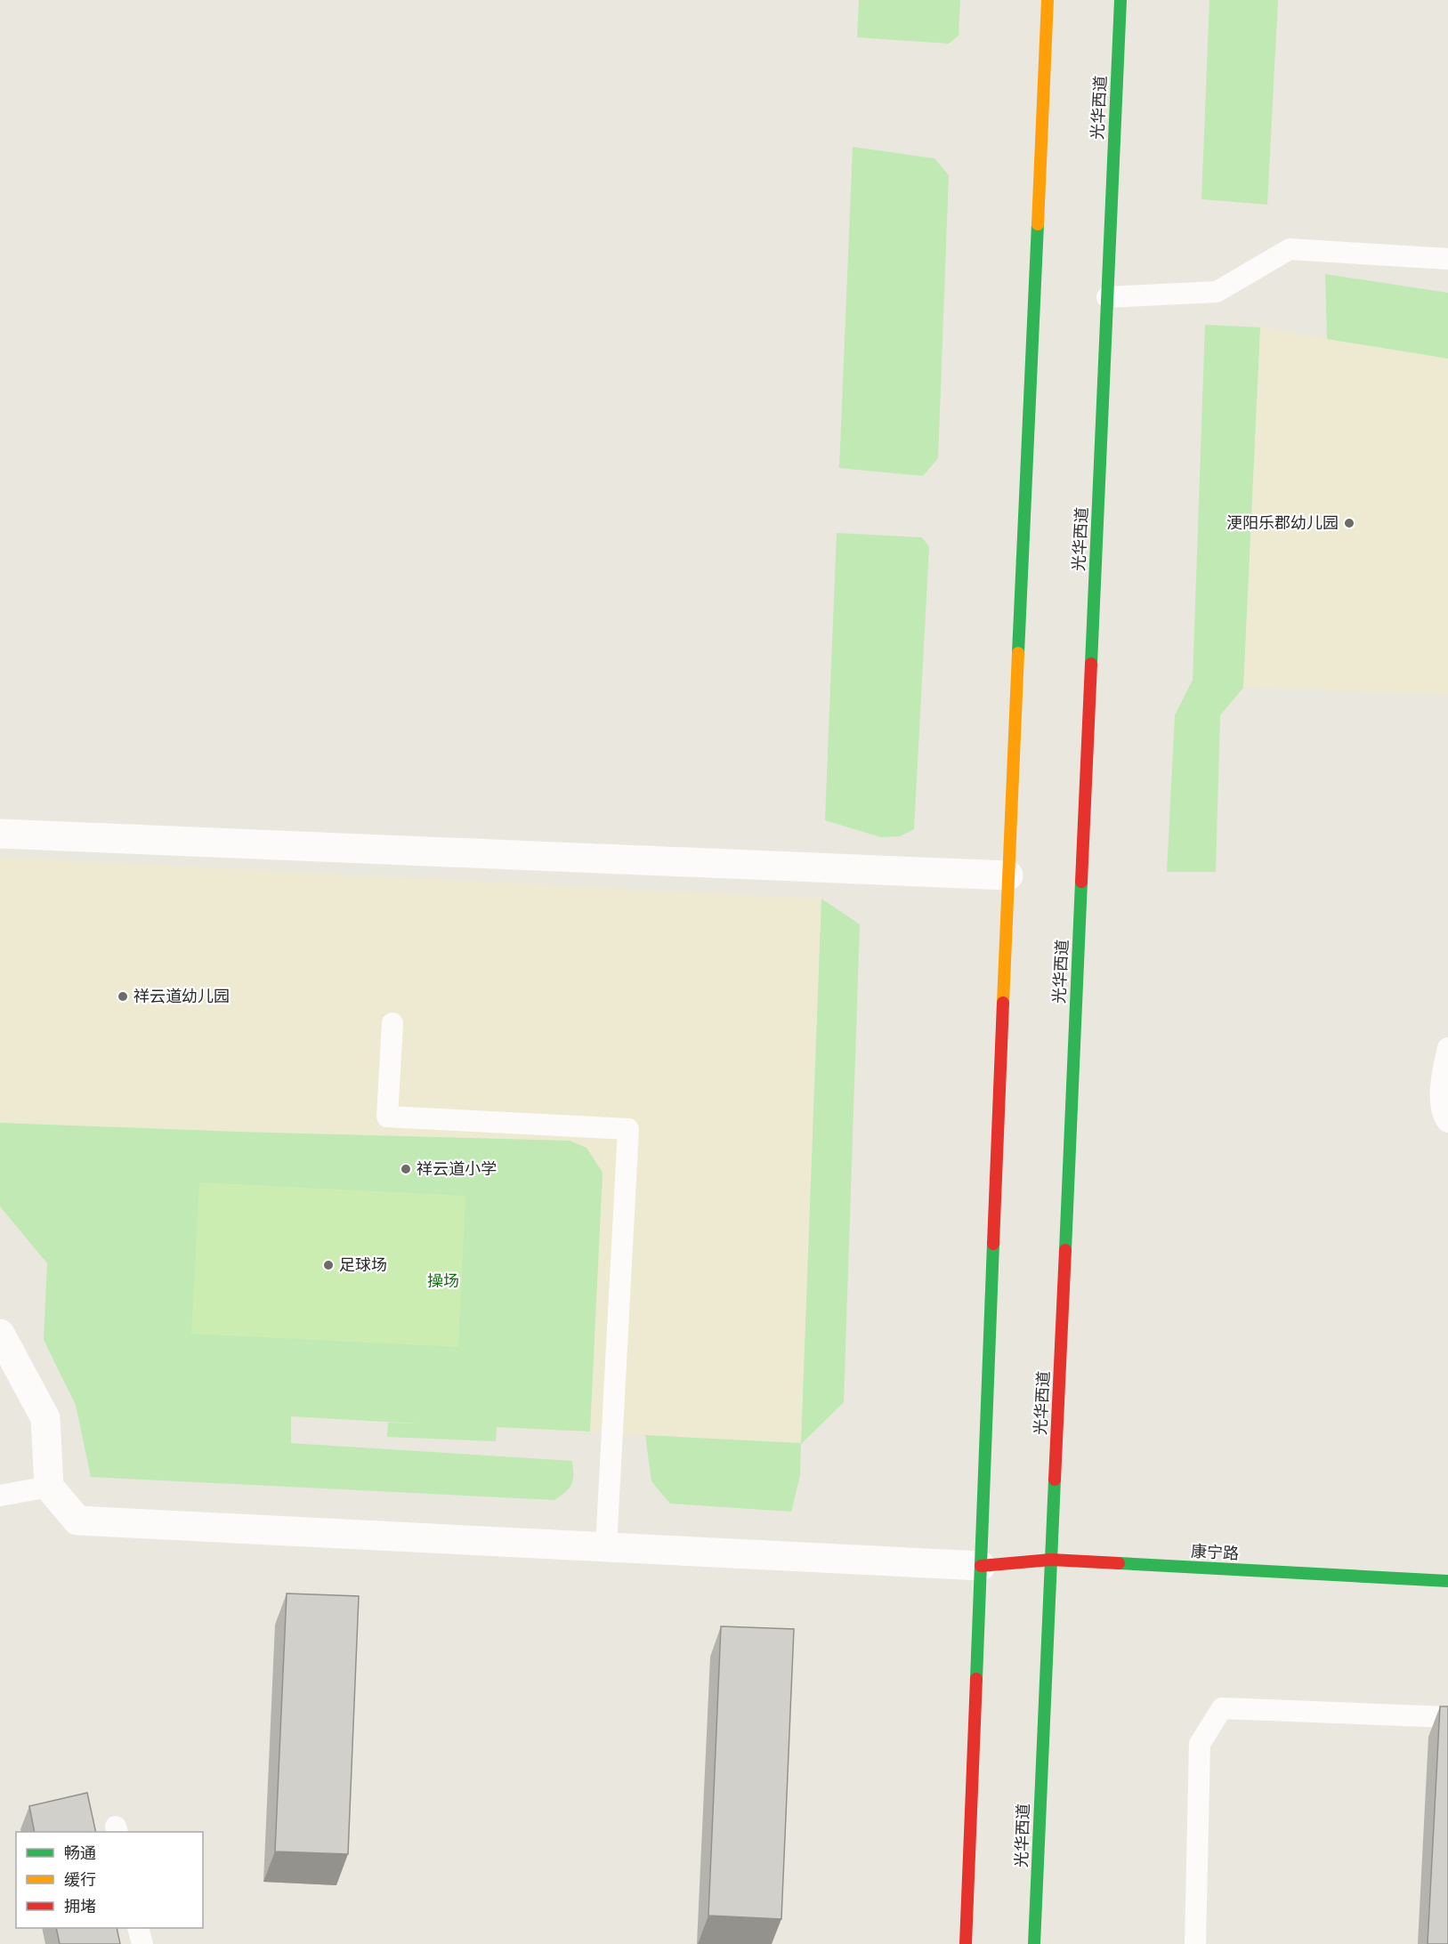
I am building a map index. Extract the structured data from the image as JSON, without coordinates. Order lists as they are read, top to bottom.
{
  "streets": {
    "main road": ["光华西道", "康宁路"]
  },
  "crossings": [
    ["光华西道", "康宁路"]
  ],
  "parks": ["操场"],
  "places": [
    "浭阳乐郡幼儿园",
    "祥云道幼儿园",
    "祥云道小学",
    "足球场"
  ],
  "legend": ["畅通", "缓行", "拥堵"]
}
